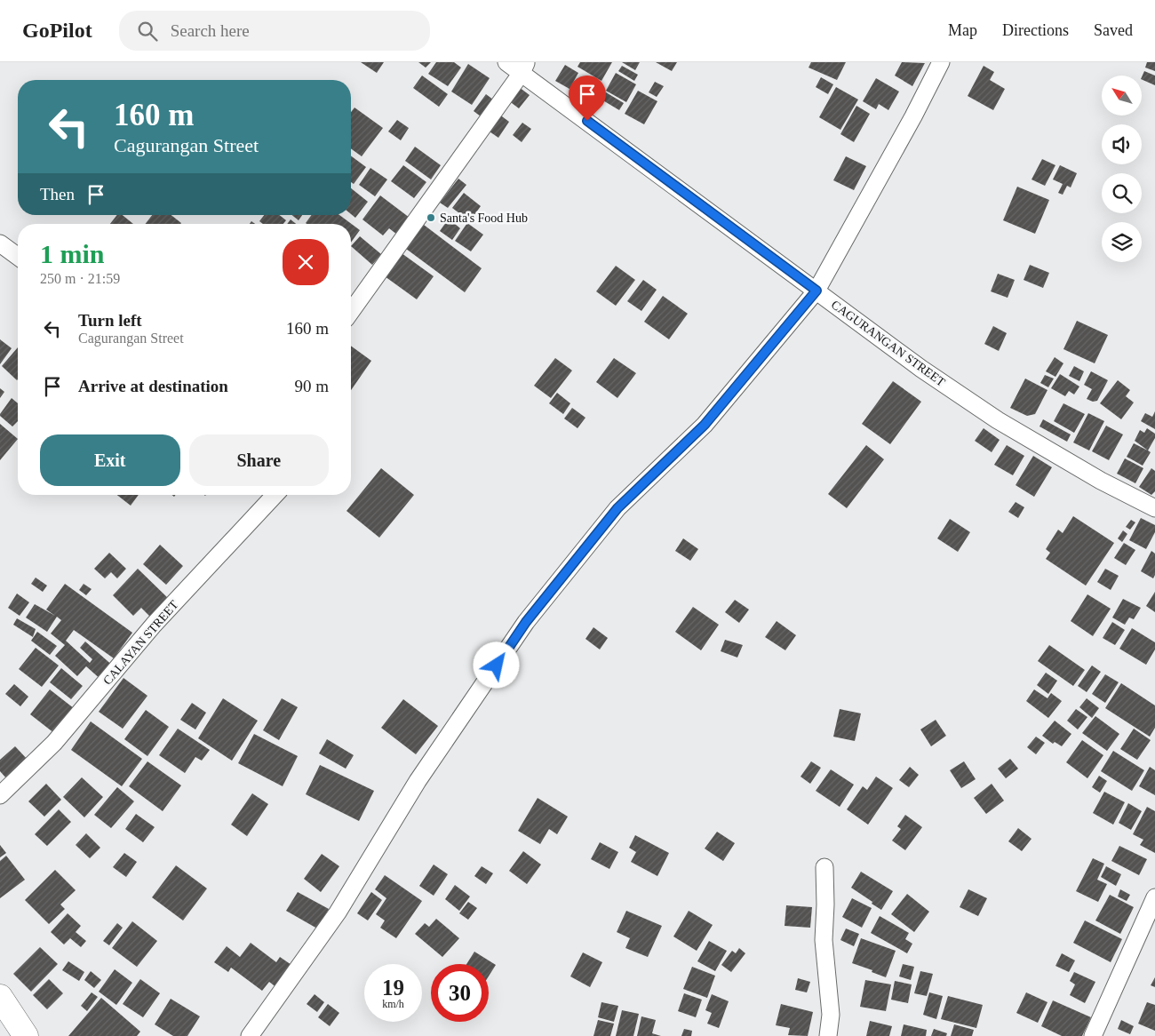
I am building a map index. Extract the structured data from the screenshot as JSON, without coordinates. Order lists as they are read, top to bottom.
{
  "streets": {
    "street": ["CAGURANGAN STREET", "CALAYAN STREET"]
  },
  "places": ["Santa's Food Hub"],
  "north": "top left",
  "page": {
    "header": "GoPilot",
    "search": "Search here",
    "nav": ["Map", "Directions", "Saved"],
    "turn": ["160 m", "Cagurangan Street"],
    "then": "Then",
    "heading": ["1 min", "250 m · 21:59"],
    "list": [
      {
        "name": "Turn left",
        "note": "Cagurangan Street",
        "value": "160 m"
      },
      {
        "name": "Arrive at destination",
        "value": "90 m"
      }
    ],
    "buttons": ["Exit", "Share"],
    "speed": "19 km/h",
    "limit": "30"
  }
}
